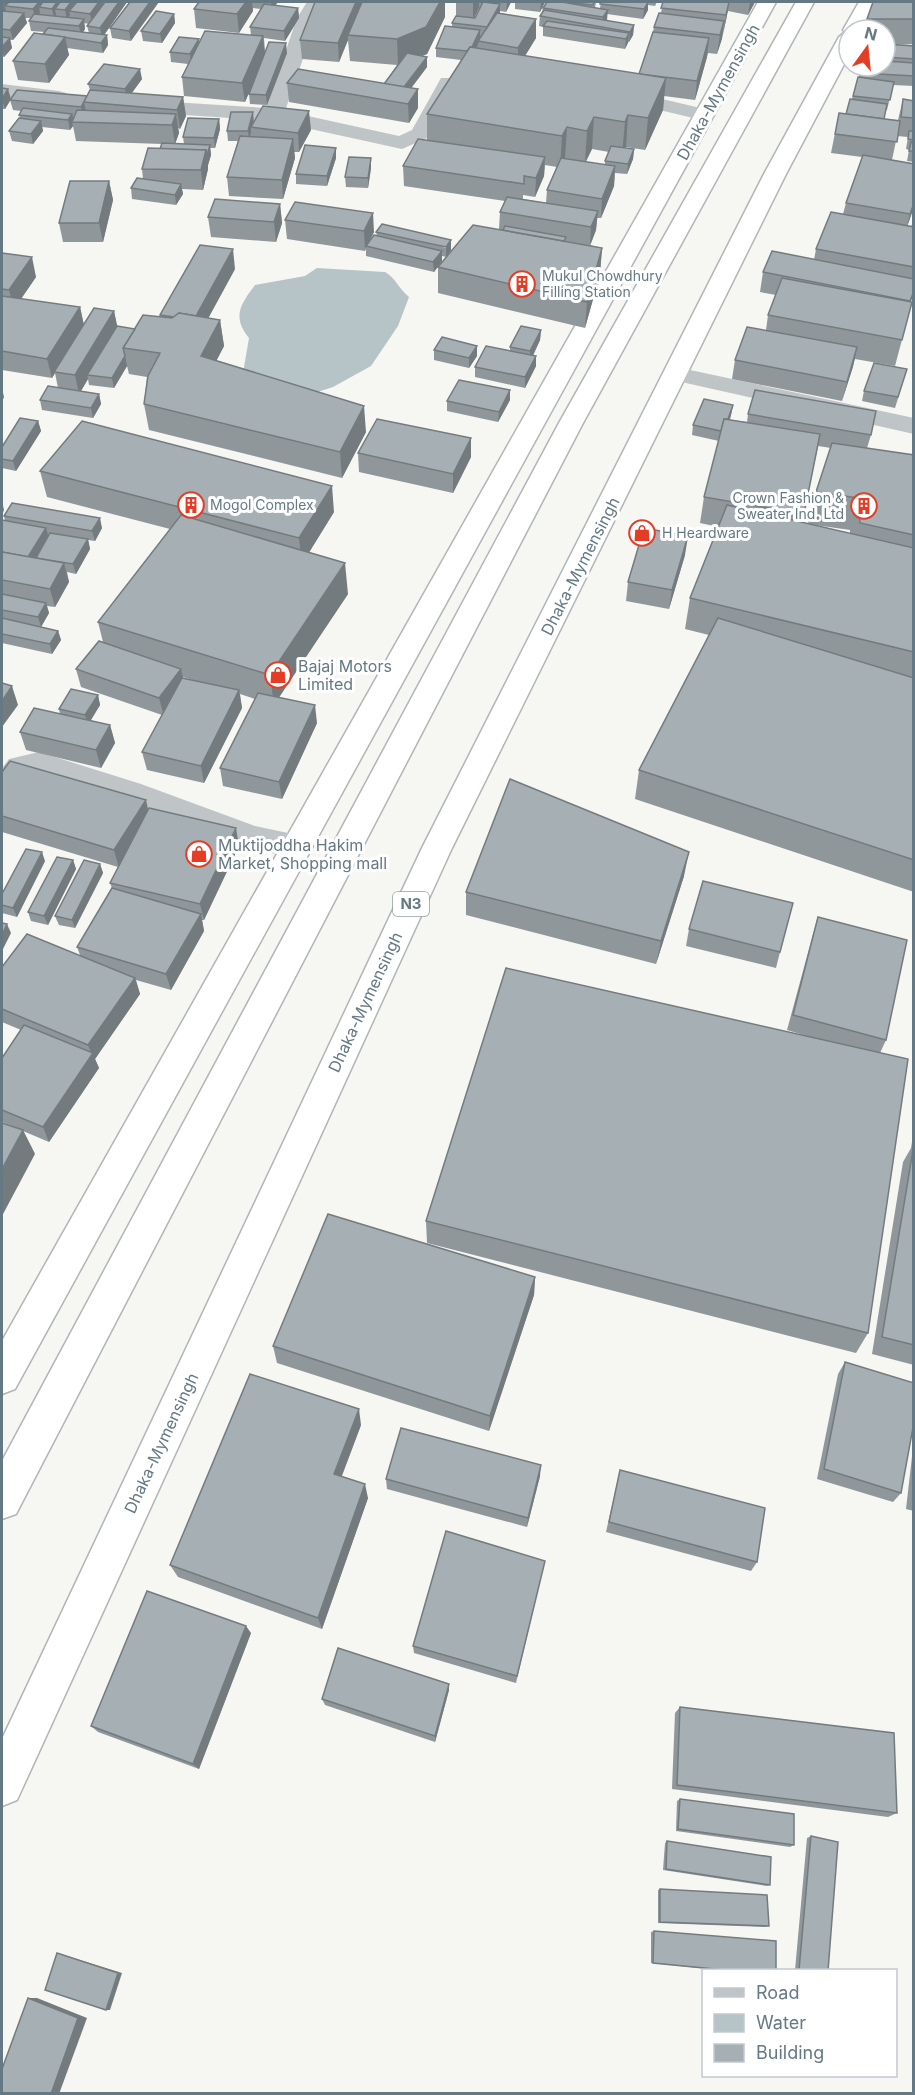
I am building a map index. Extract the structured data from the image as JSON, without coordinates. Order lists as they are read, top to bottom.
{
  "streets": {
    "highway": ["Dhaka-Mymensingh", "N3"]
  },
  "places": {
    "building": ["Mukul Chowdhury Filling Station", "Mogol Complex", "Crown Fashion & Sweater Ind. Ltd"],
    "shop": ["H Heardware", "Bajaj Motors Limited", "Muktijoddha Hakim Market, Shopping mall"]
  },
  "legend": ["Road", "Water", "Building"],
  "north": "top"
}
